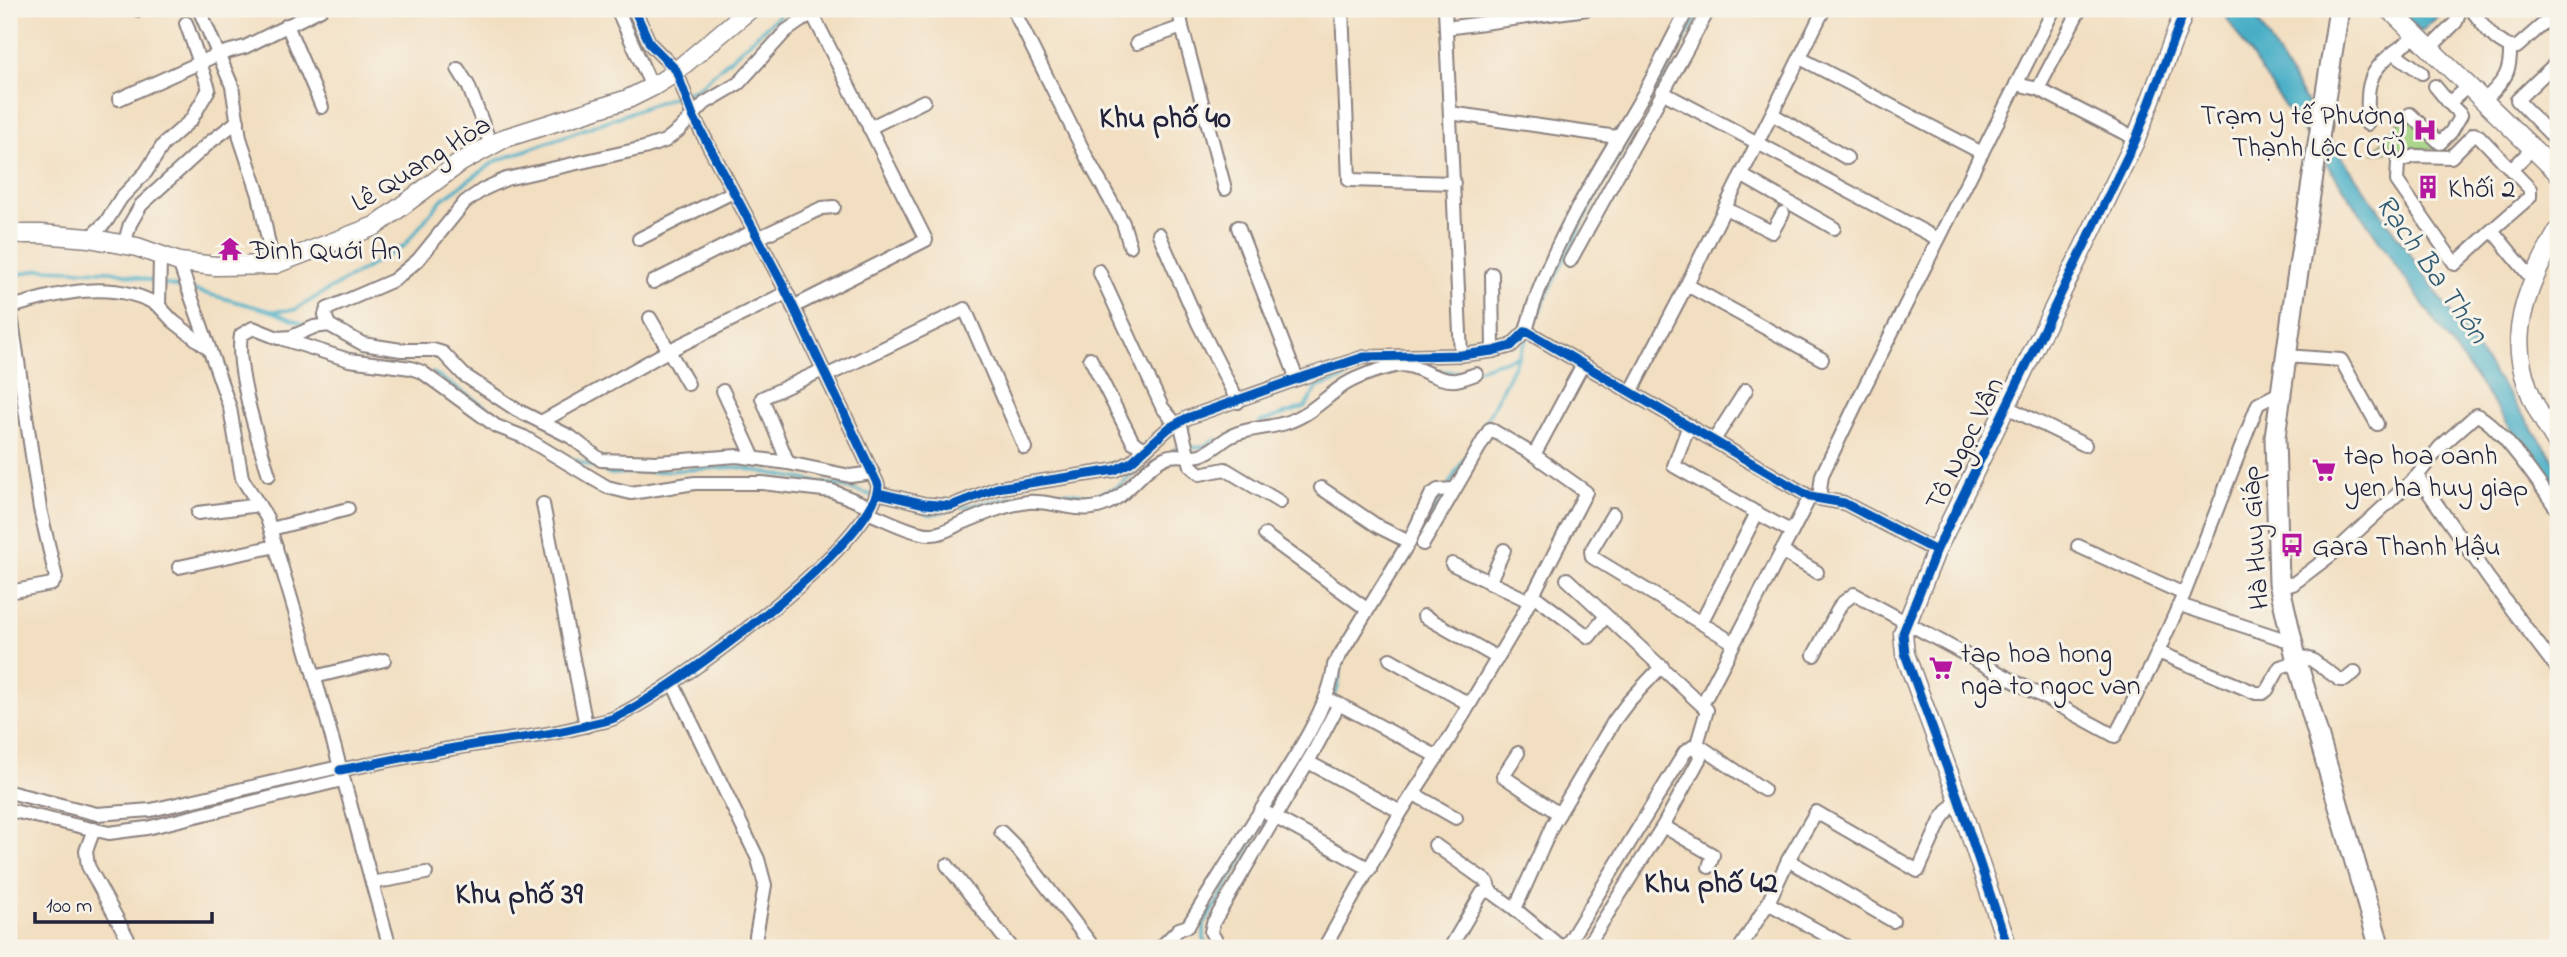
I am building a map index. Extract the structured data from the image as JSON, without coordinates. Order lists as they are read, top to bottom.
{
  "streets": {
    "main road": ["Hà Huy Giáp"],
    "street": ["Lê Quang Hòa", "Tô Ngọc Vân"]
  },
  "districts": ["Khu phố 40", "Khu phố 42", "Khu phố 39"],
  "water": ["Rạch Ba Thôn"],
  "places": {
    "hospital": ["Trạm y tế Phường Thạnh Lộc (Cũ)"],
    "building": ["Khối 2"],
    "temple": ["Đình Quới An"],
    "supermarket": ["tap hoa oanh yen ha huy giap", "tap hoa hong nga to ngoc van"],
    "bus stop": ["Gara Thanh Hậu"]
  },
  "scale_bar": "100 m"
}
